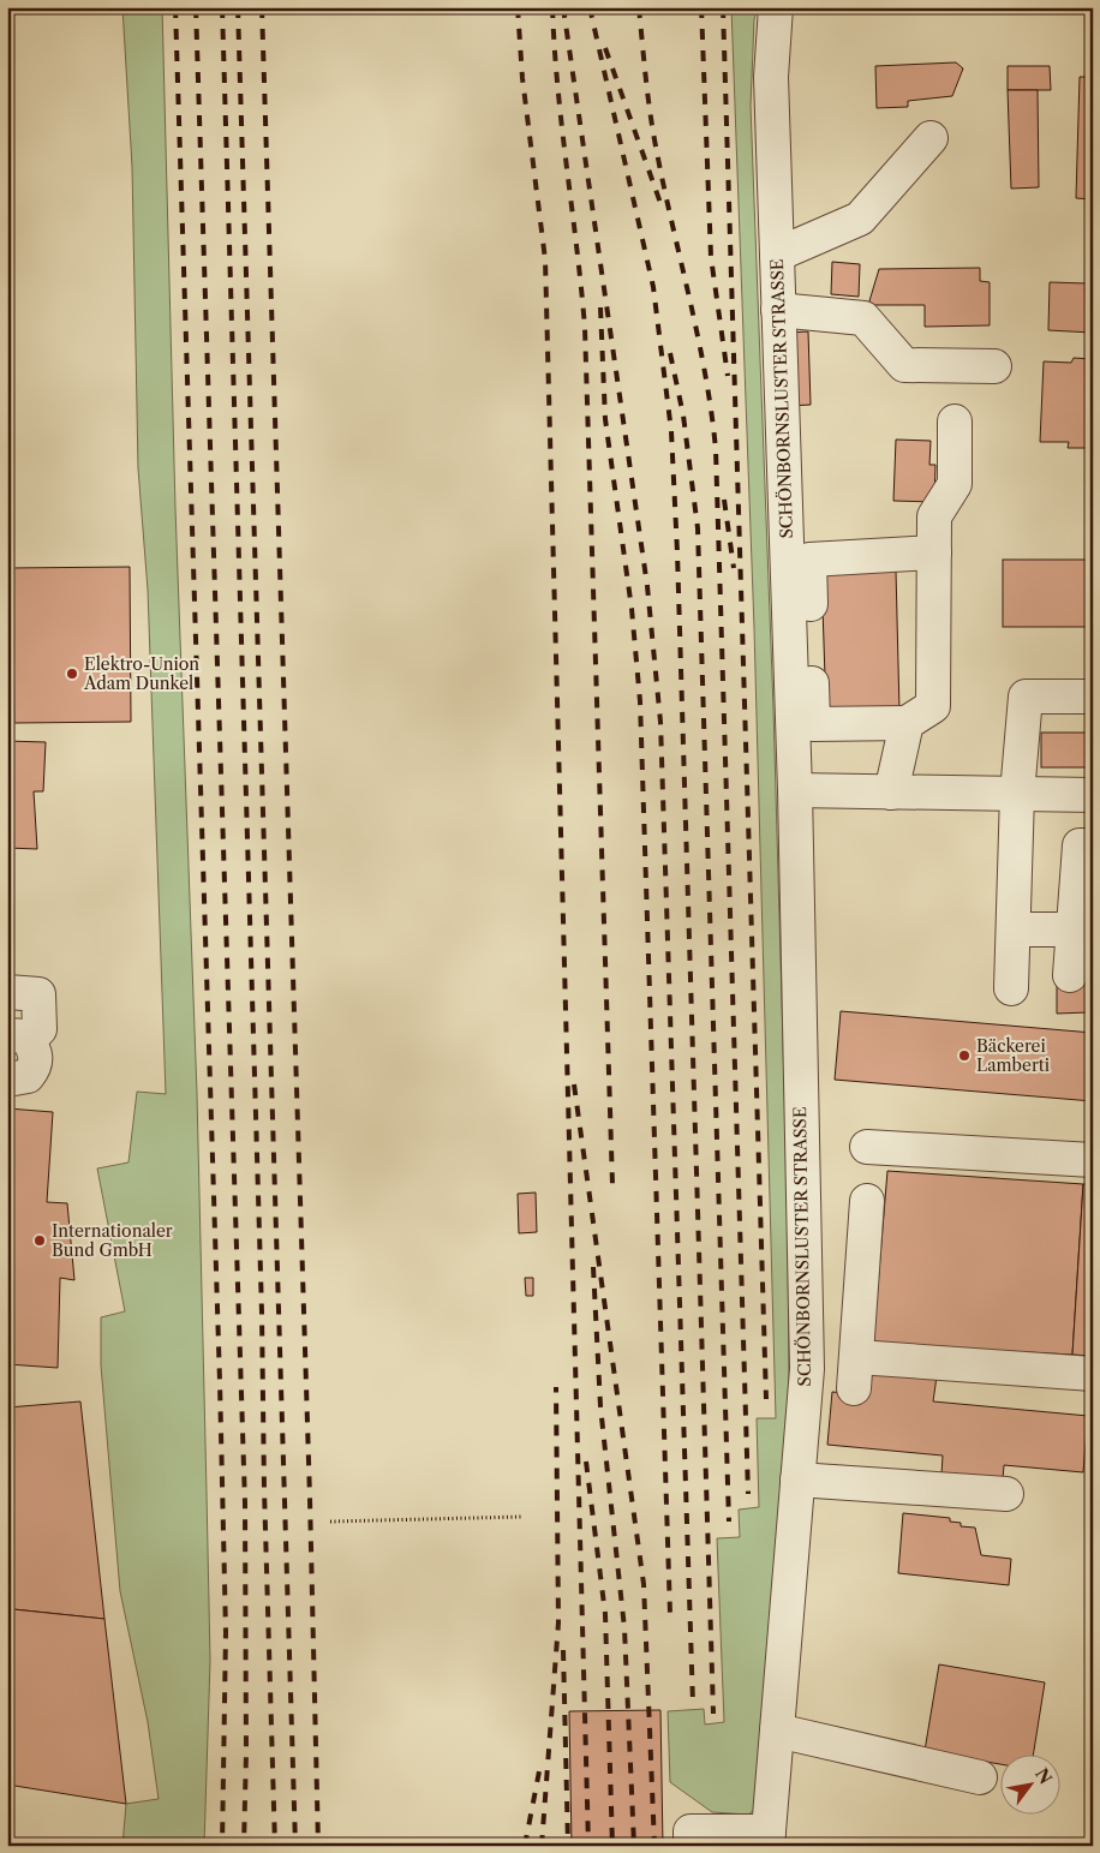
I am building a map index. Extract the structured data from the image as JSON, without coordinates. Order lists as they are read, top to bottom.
{
  "streets": {
    "street": ["SCHÖNBORNSLUSTER STRASSE"]
  },
  "places": ["Elektro-Union Adam Dunkel", "Bäckerei Lamberti", "Internationaler Bund GmbH"],
  "north": "top right"
}
